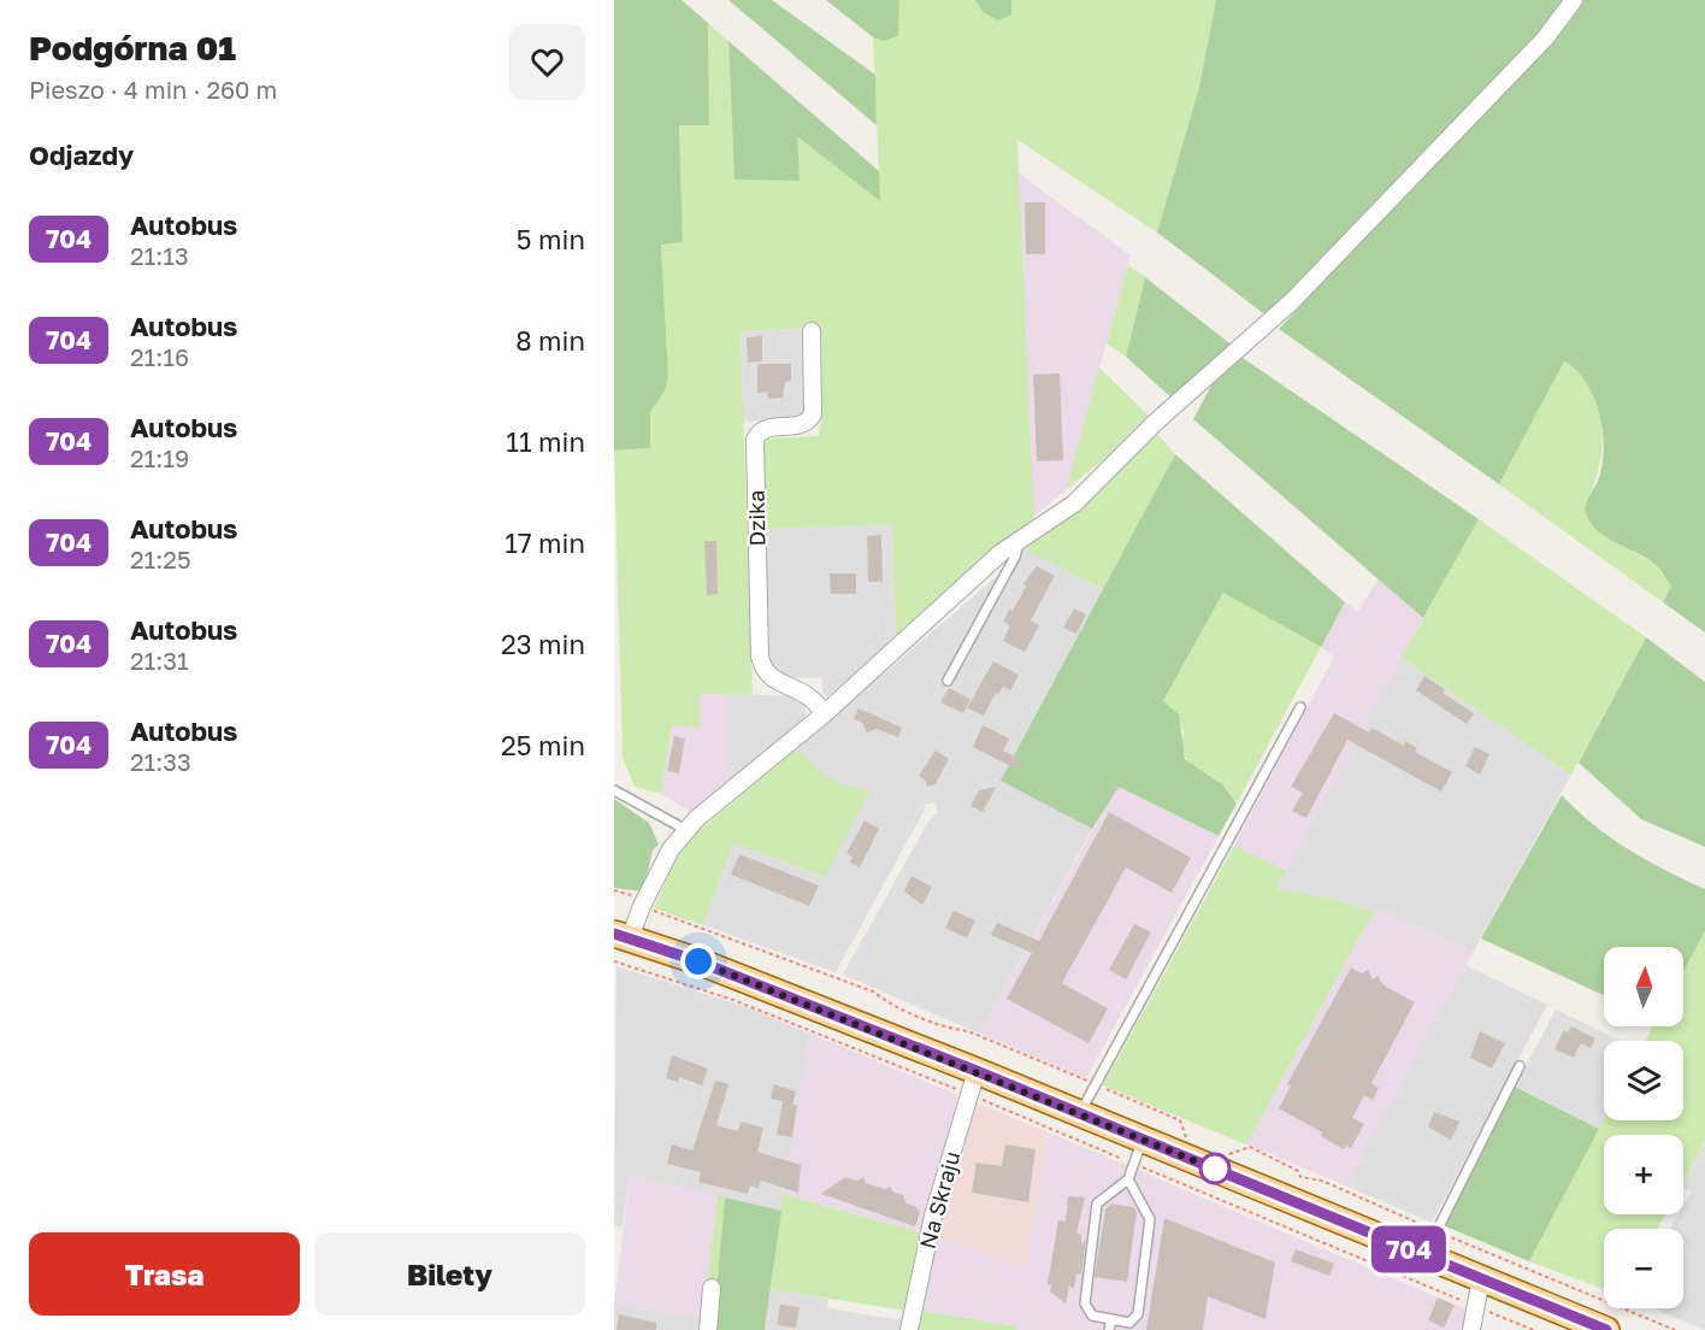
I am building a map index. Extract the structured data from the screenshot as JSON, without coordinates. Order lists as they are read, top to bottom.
{
  "streets": {
    "street": ["Dzika", "Na Skraju"]
  },
  "lines": ["bus line 704"],
  "north": "top",
  "page": {
    "heading": [
      ["Podgórna 01", "Pieszo · 4 min · 260 m"],
      "Odjazdy"
    ],
    "on_map": "704",
    "list": [
      {
        "mark": "704",
        "name": "Autobus",
        "note": "21:13",
        "value": "5 min"
      },
      {
        "mark": "704",
        "name": "Autobus",
        "note": "21:16",
        "value": "8 min"
      },
      {
        "mark": "704",
        "name": "Autobus",
        "note": "21:19",
        "value": "11 min"
      },
      {
        "mark": "704",
        "name": "Autobus",
        "note": "21:25",
        "value": "17 min"
      },
      {
        "mark": "704",
        "name": "Autobus",
        "note": "21:31",
        "value": "23 min"
      },
      {
        "mark": "704",
        "name": "Autobus",
        "note": "21:33",
        "value": "25 min"
      }
    ],
    "map_buttons": ["+", "−"],
    "buttons": ["Trasa", "Bilety"]
  }
}
